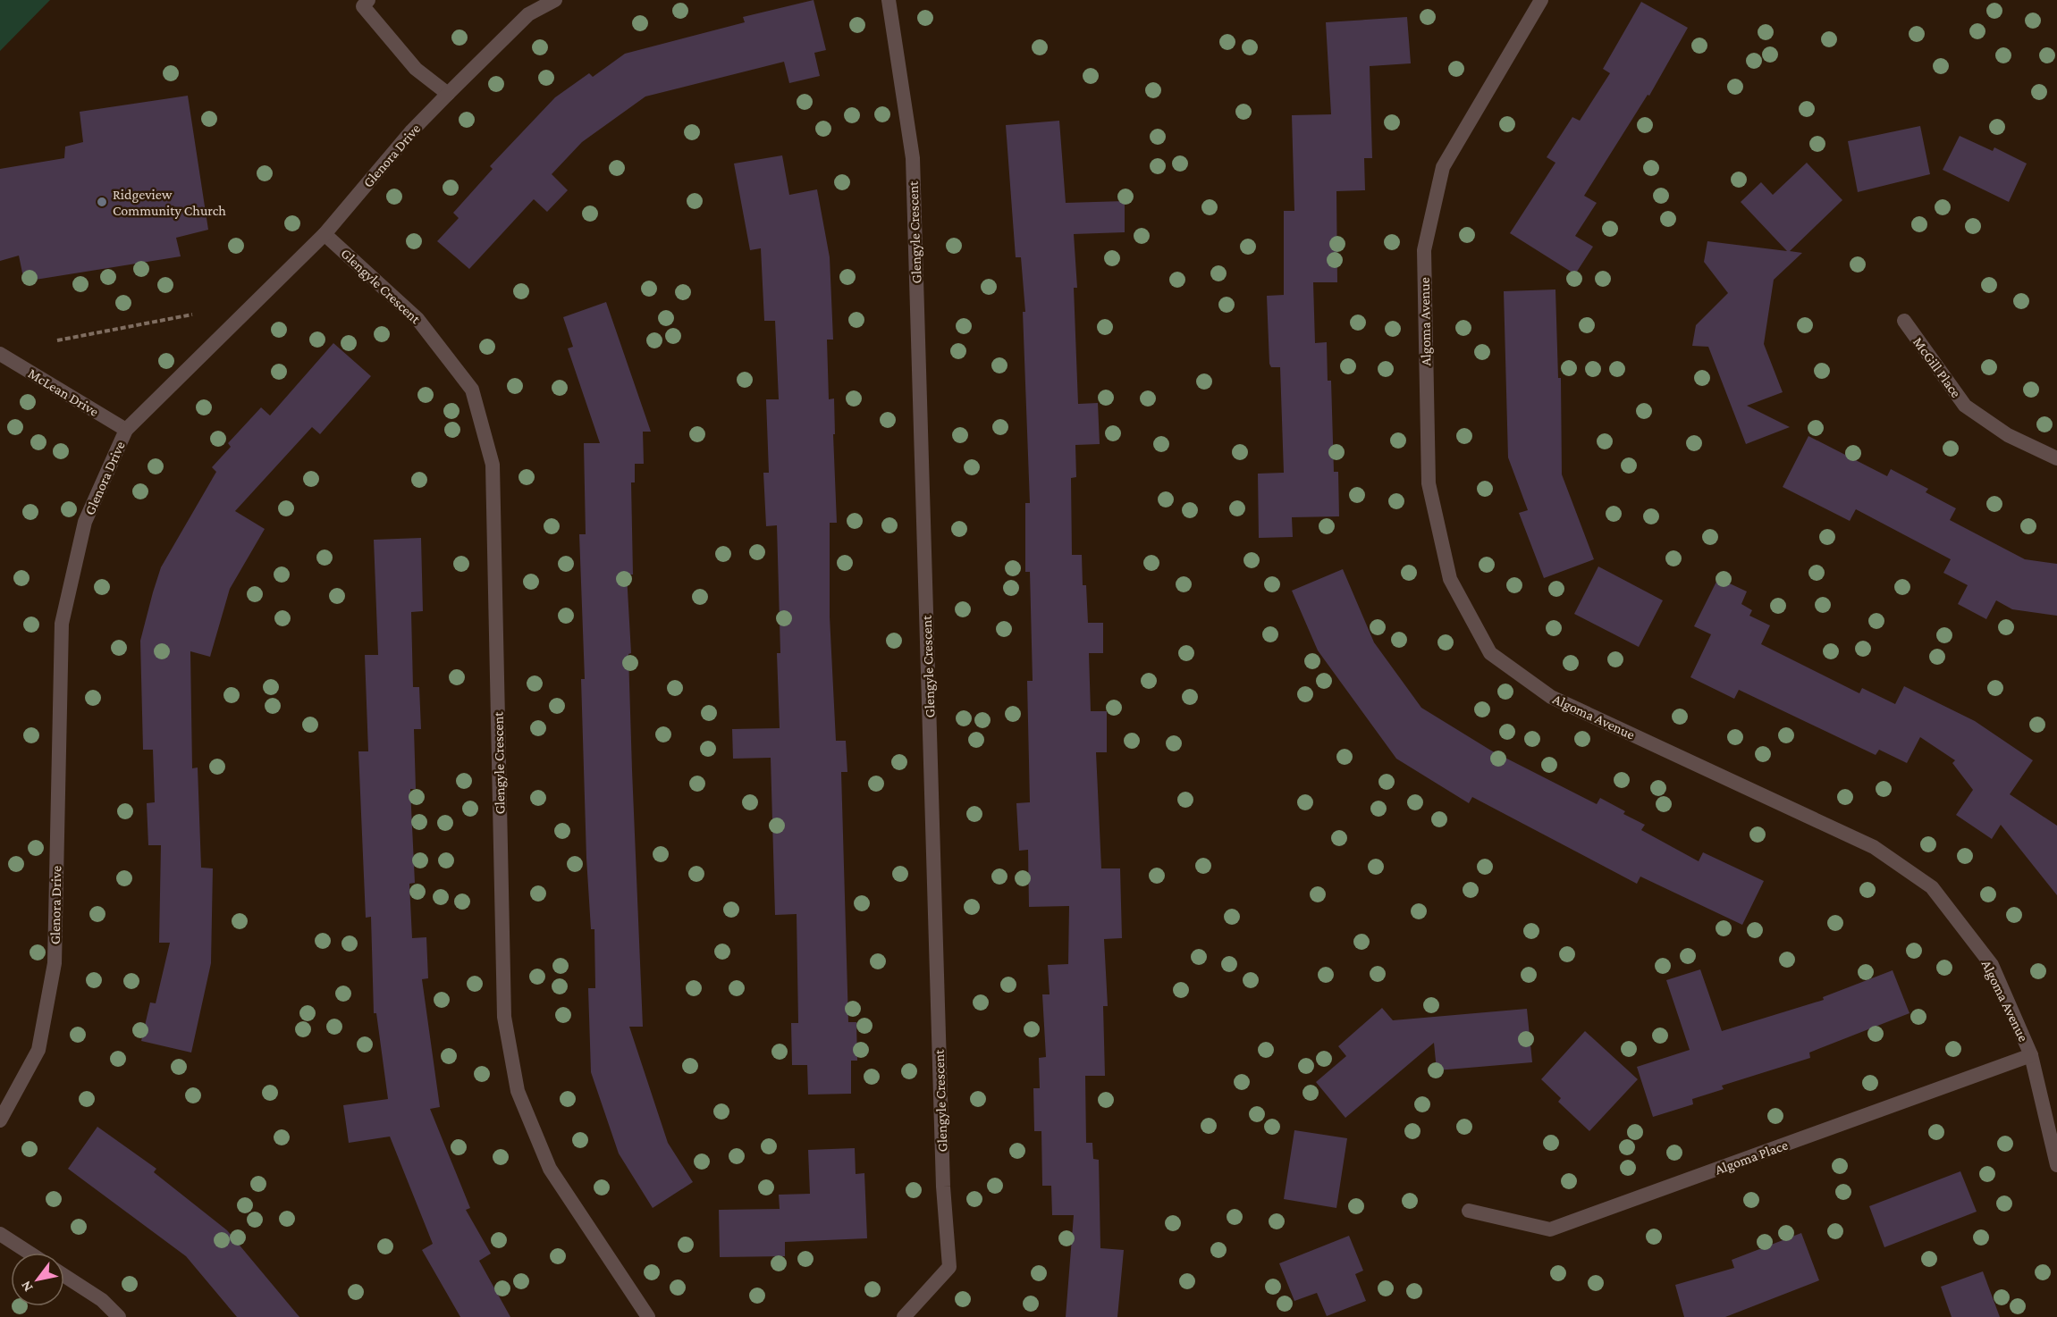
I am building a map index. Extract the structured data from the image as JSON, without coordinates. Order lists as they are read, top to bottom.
{
  "streets": {
    "street": [
      "Glenora Drive",
      "Glengyle Crescent",
      "Algoma Avenue",
      "McGill Place",
      "McLean Drive",
      "Algoma Place"
    ]
  },
  "crossings": [
    ["Glenora Drive", "Glengyle Crescent"],
    ["Glenora Drive", "McLean Drive"],
    ["Algoma Avenue", "Algoma Place"]
  ],
  "places": ["Ridgeview Community Church"],
  "north": "bottom left"
}
